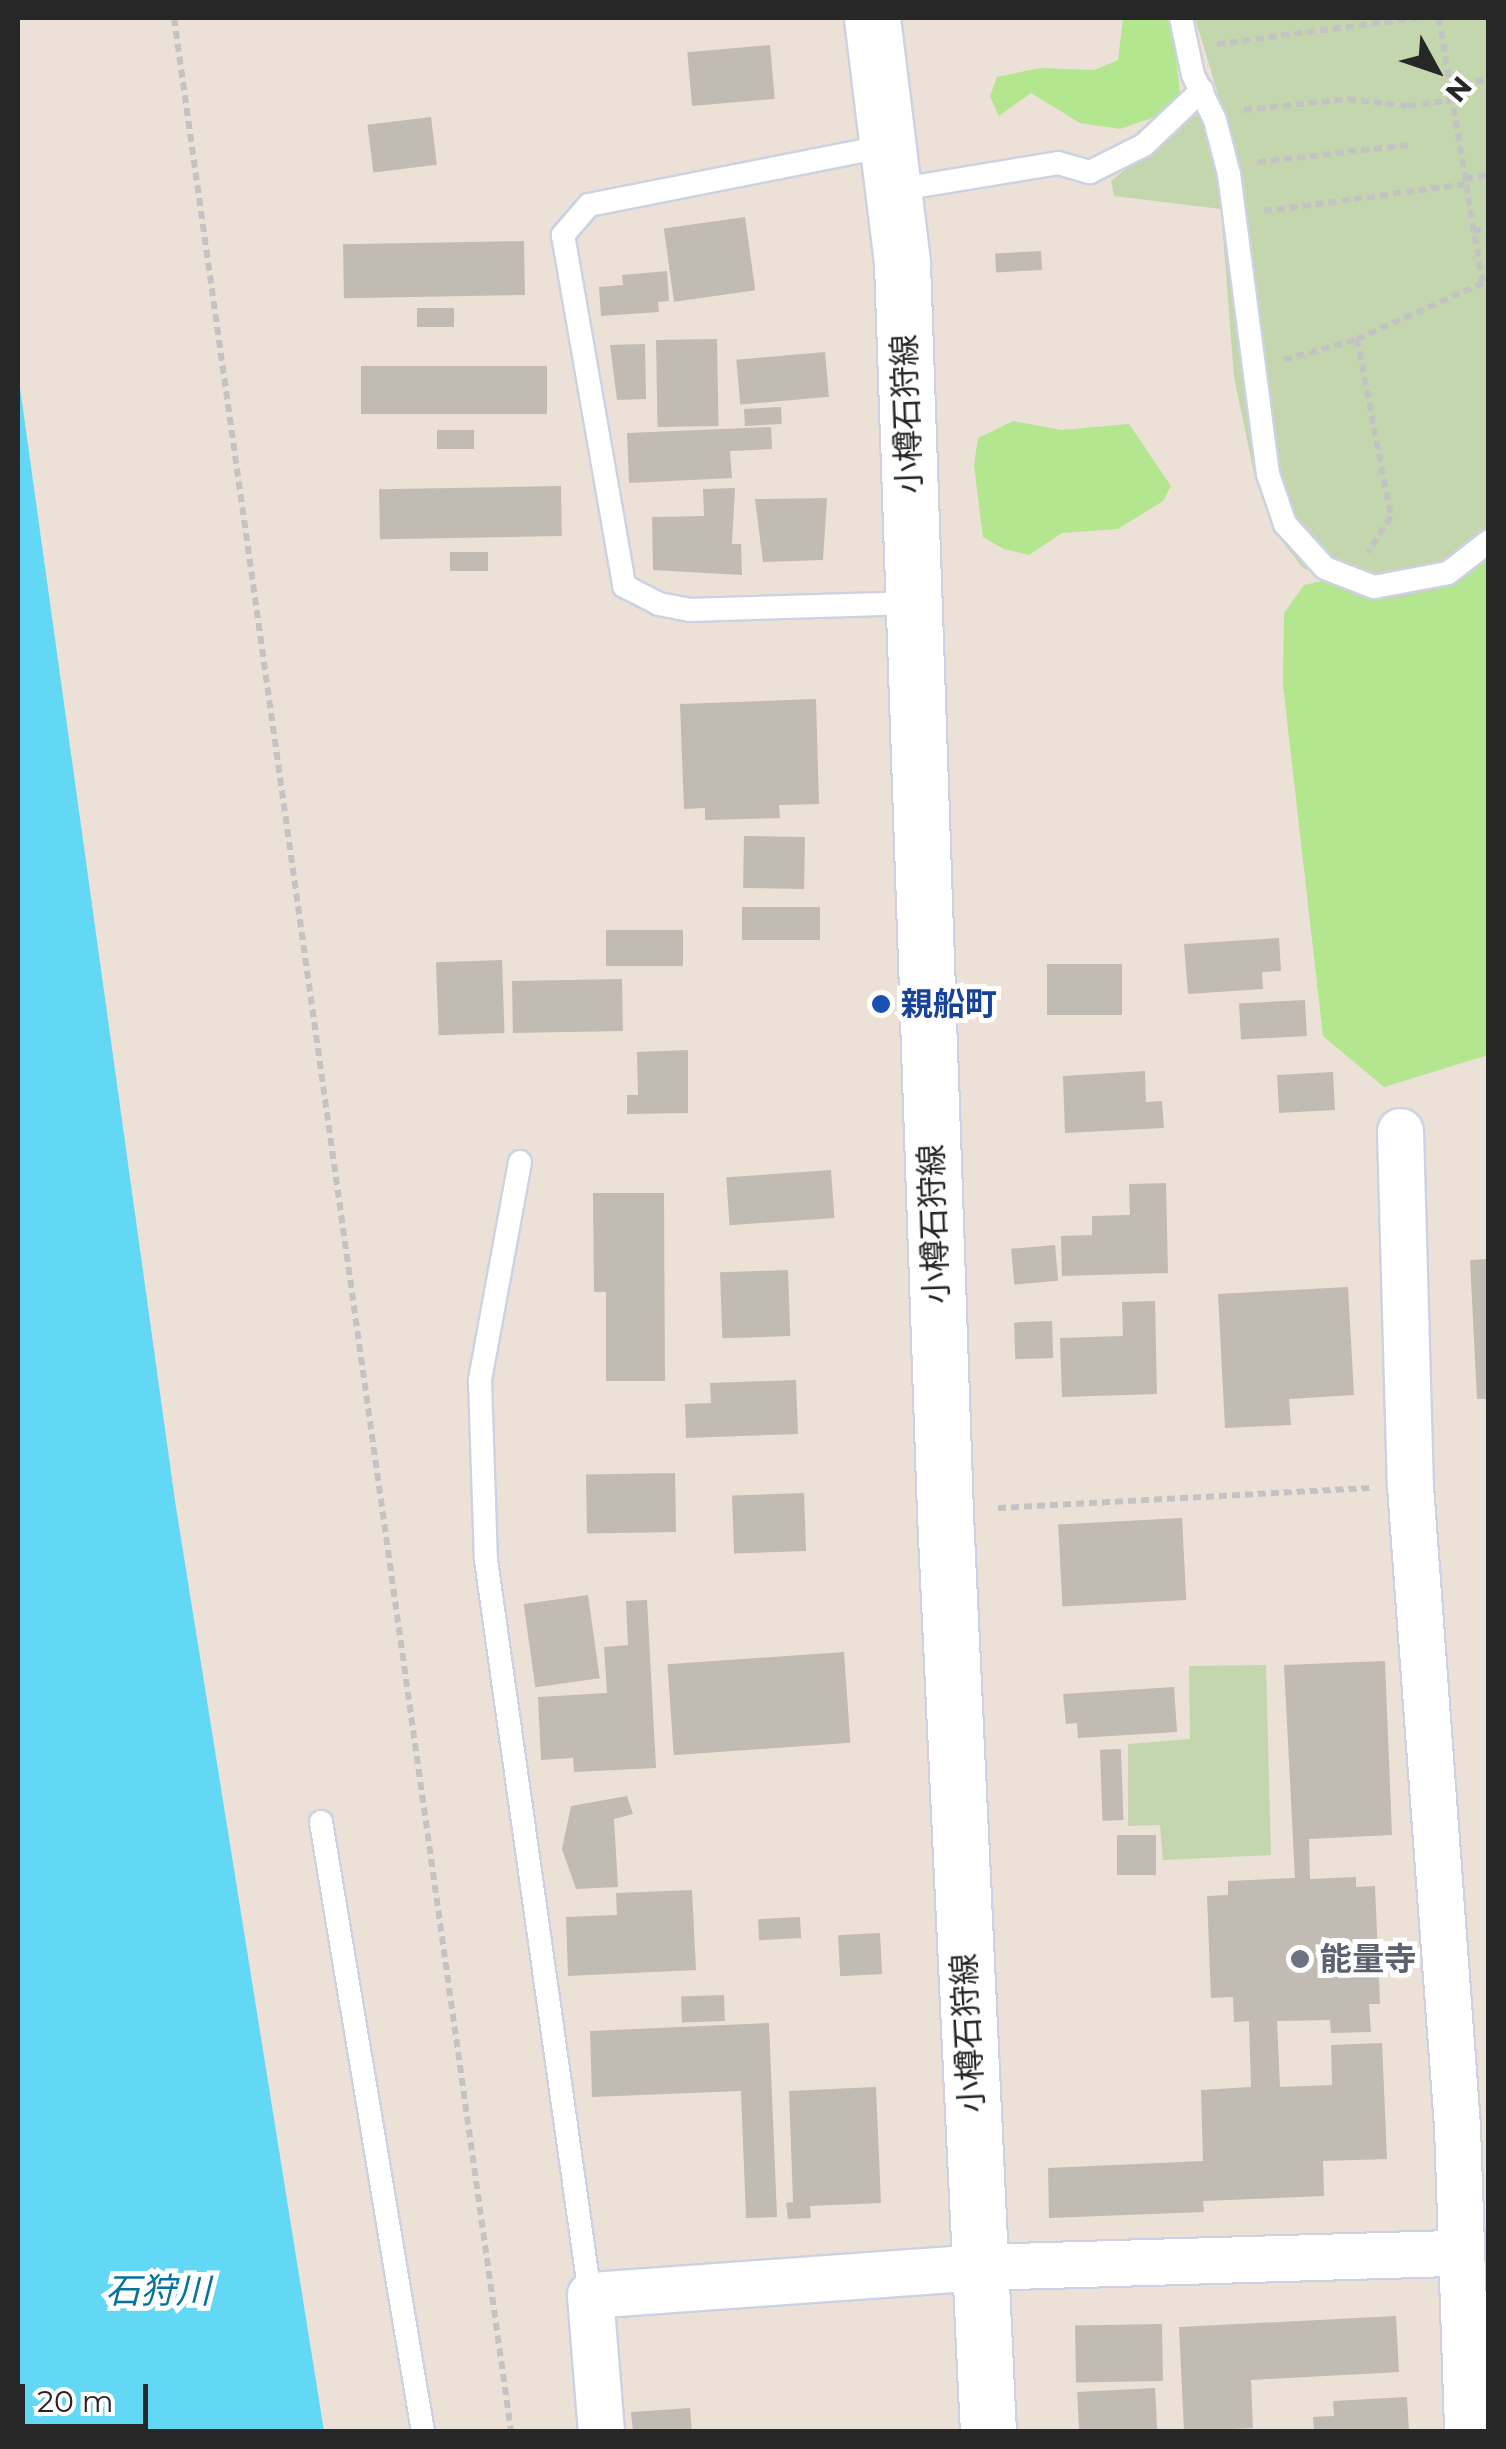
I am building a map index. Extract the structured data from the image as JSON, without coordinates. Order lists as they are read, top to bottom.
{
  "streets": {
    "main road": ["小樽石狩線"]
  },
  "water": ["石狩川"],
  "places": ["親船町", "能量寺"],
  "scale_bar": "20 m",
  "north": "bottom right"
}
